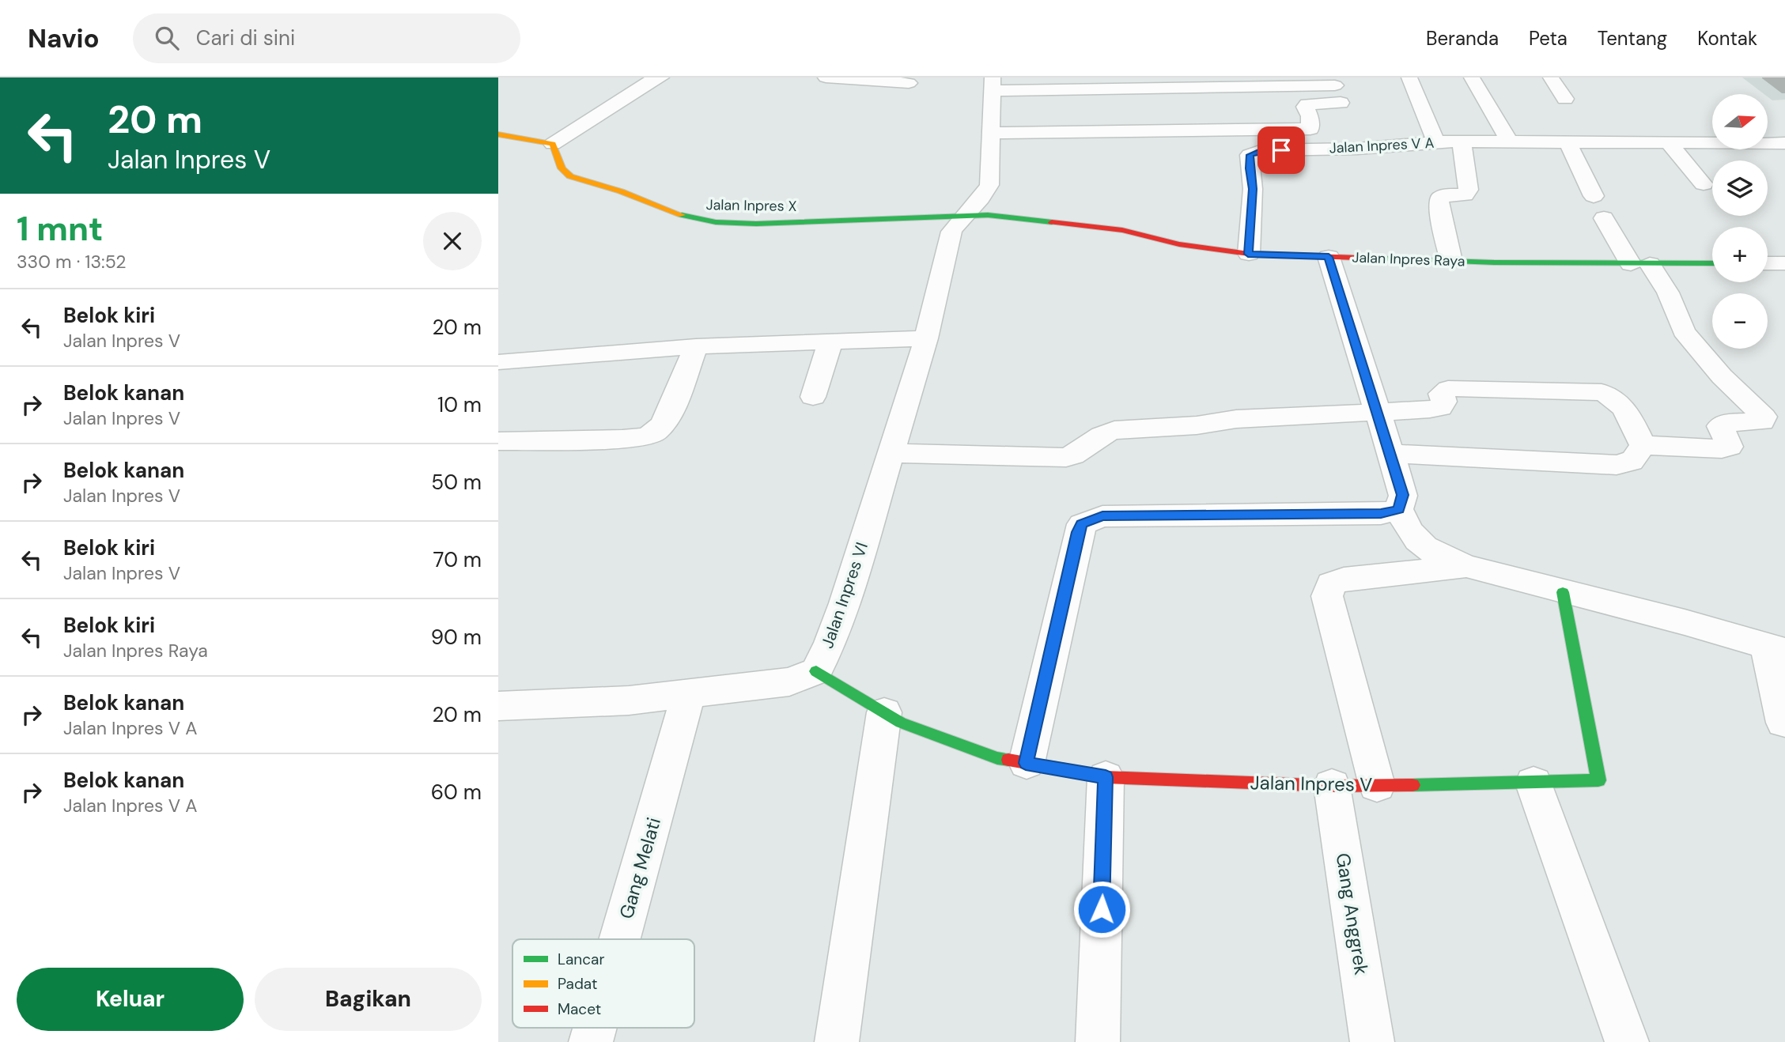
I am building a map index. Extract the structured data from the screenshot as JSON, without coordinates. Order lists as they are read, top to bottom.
{
  "streets": {
    "street": [
      "Jalan Inpres V A",
      "Jalan Inpres X",
      "Jalan Inpres Raya",
      "Jalan Inpres VI",
      "Jalan Inpres V",
      "Gang Melati",
      "Gang Anggrek"
    ]
  },
  "crossings": [
    ["Jalan Inpres V A", "Jalan Inpres Raya"],
    ["Jalan Inpres X", "Jalan Inpres Raya"],
    ["Jalan Inpres X", "Jalan Inpres VI"],
    ["Jalan Inpres Raya", "Jalan Inpres VI"],
    ["Jalan Inpres VI", "Jalan Inpres V"],
    ["Jalan Inpres V", "Gang Anggrek"]
  ],
  "legend": ["Lancar", "Padat", "Macet"],
  "north": "right",
  "page": {
    "header": "Navio",
    "search": "Cari di sini",
    "nav": [
      "Beranda",
      "Peta",
      "Tentang",
      "Kontak"
    ],
    "turn": ["20 m", "Jalan Inpres V"],
    "map_buttons": ["+", "−"],
    "heading": ["1 mnt", "330 m · 13:52"],
    "list": [
      {
        "name": "Belok kiri",
        "note": "Jalan Inpres V",
        "value": "20 m"
      },
      {
        "name": "Belok kanan",
        "note": "Jalan Inpres V",
        "value": "10 m"
      },
      {
        "name": "Belok kanan",
        "note": "Jalan Inpres V",
        "value": "50 m"
      },
      {
        "name": "Belok kiri",
        "note": "Jalan Inpres V",
        "value": "70 m"
      },
      {
        "name": "Belok kiri",
        "note": "Jalan Inpres Raya",
        "value": "90 m"
      },
      {
        "name": "Belok kanan",
        "note": "Jalan Inpres V A",
        "value": "20 m"
      },
      {
        "name": "Belok kanan",
        "note": "Jalan Inpres V A",
        "value": "60 m"
      }
    ],
    "buttons": ["Keluar", "Bagikan"]
  }
}
